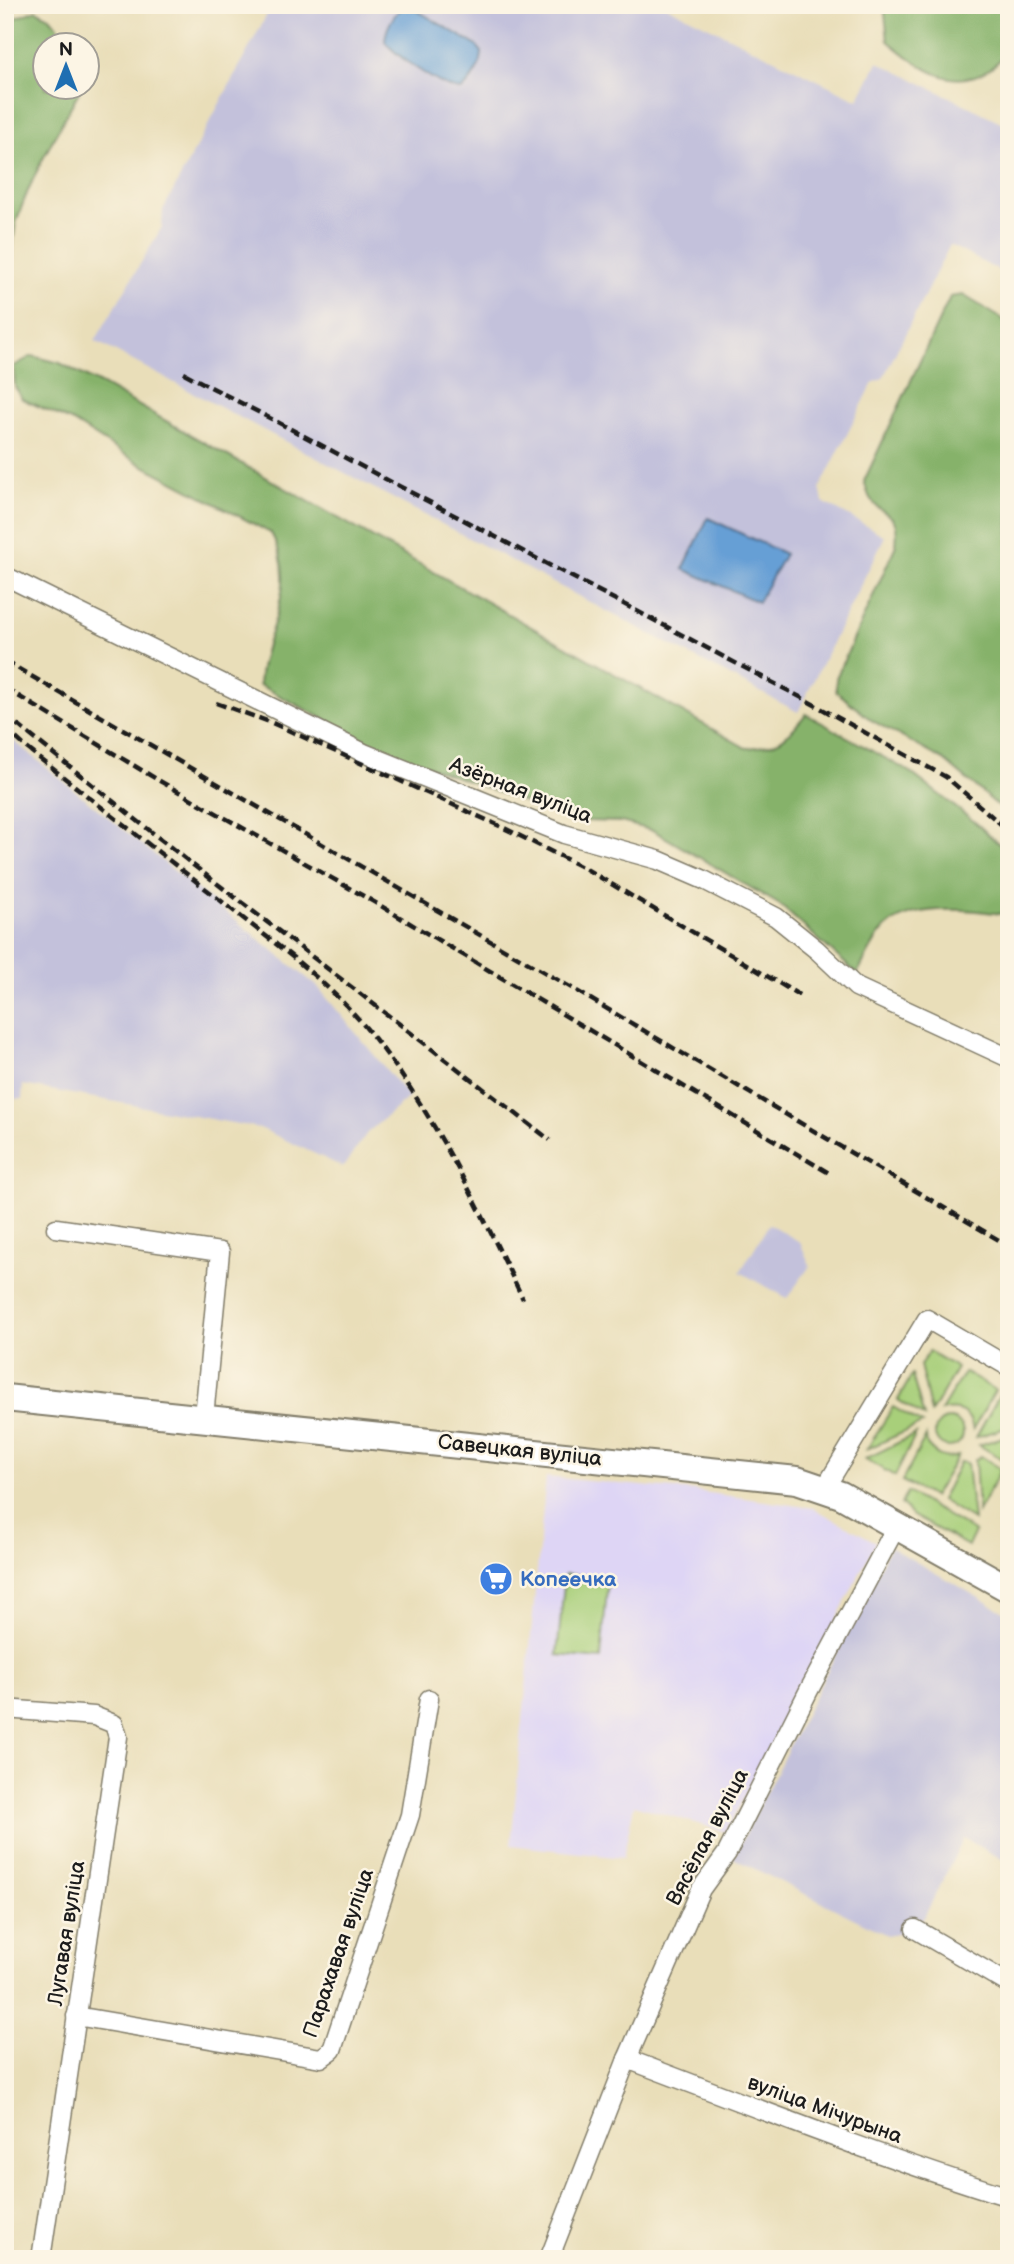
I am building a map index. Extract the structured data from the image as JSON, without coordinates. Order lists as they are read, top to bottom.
{
  "streets": {
    "main road": ["Савецкая вуліца"],
    "street": [
      "Азёрная вуліца",
      "Вясёлая вуліца",
      "Лугавая вуліца",
      "Парахавая вуліца",
      "вуліца Мічурына"
    ]
  },
  "crossings": [
    ["Савецкая вуліца", "Вясёлая вуліца"],
    ["Вясёлая вуліца", "вуліца Мічурына"],
    ["Лугавая вуліца", "Парахавая вуліца"]
  ],
  "places": {
    "supermarket": ["Копеечка"]
  },
  "north": "top"
}
